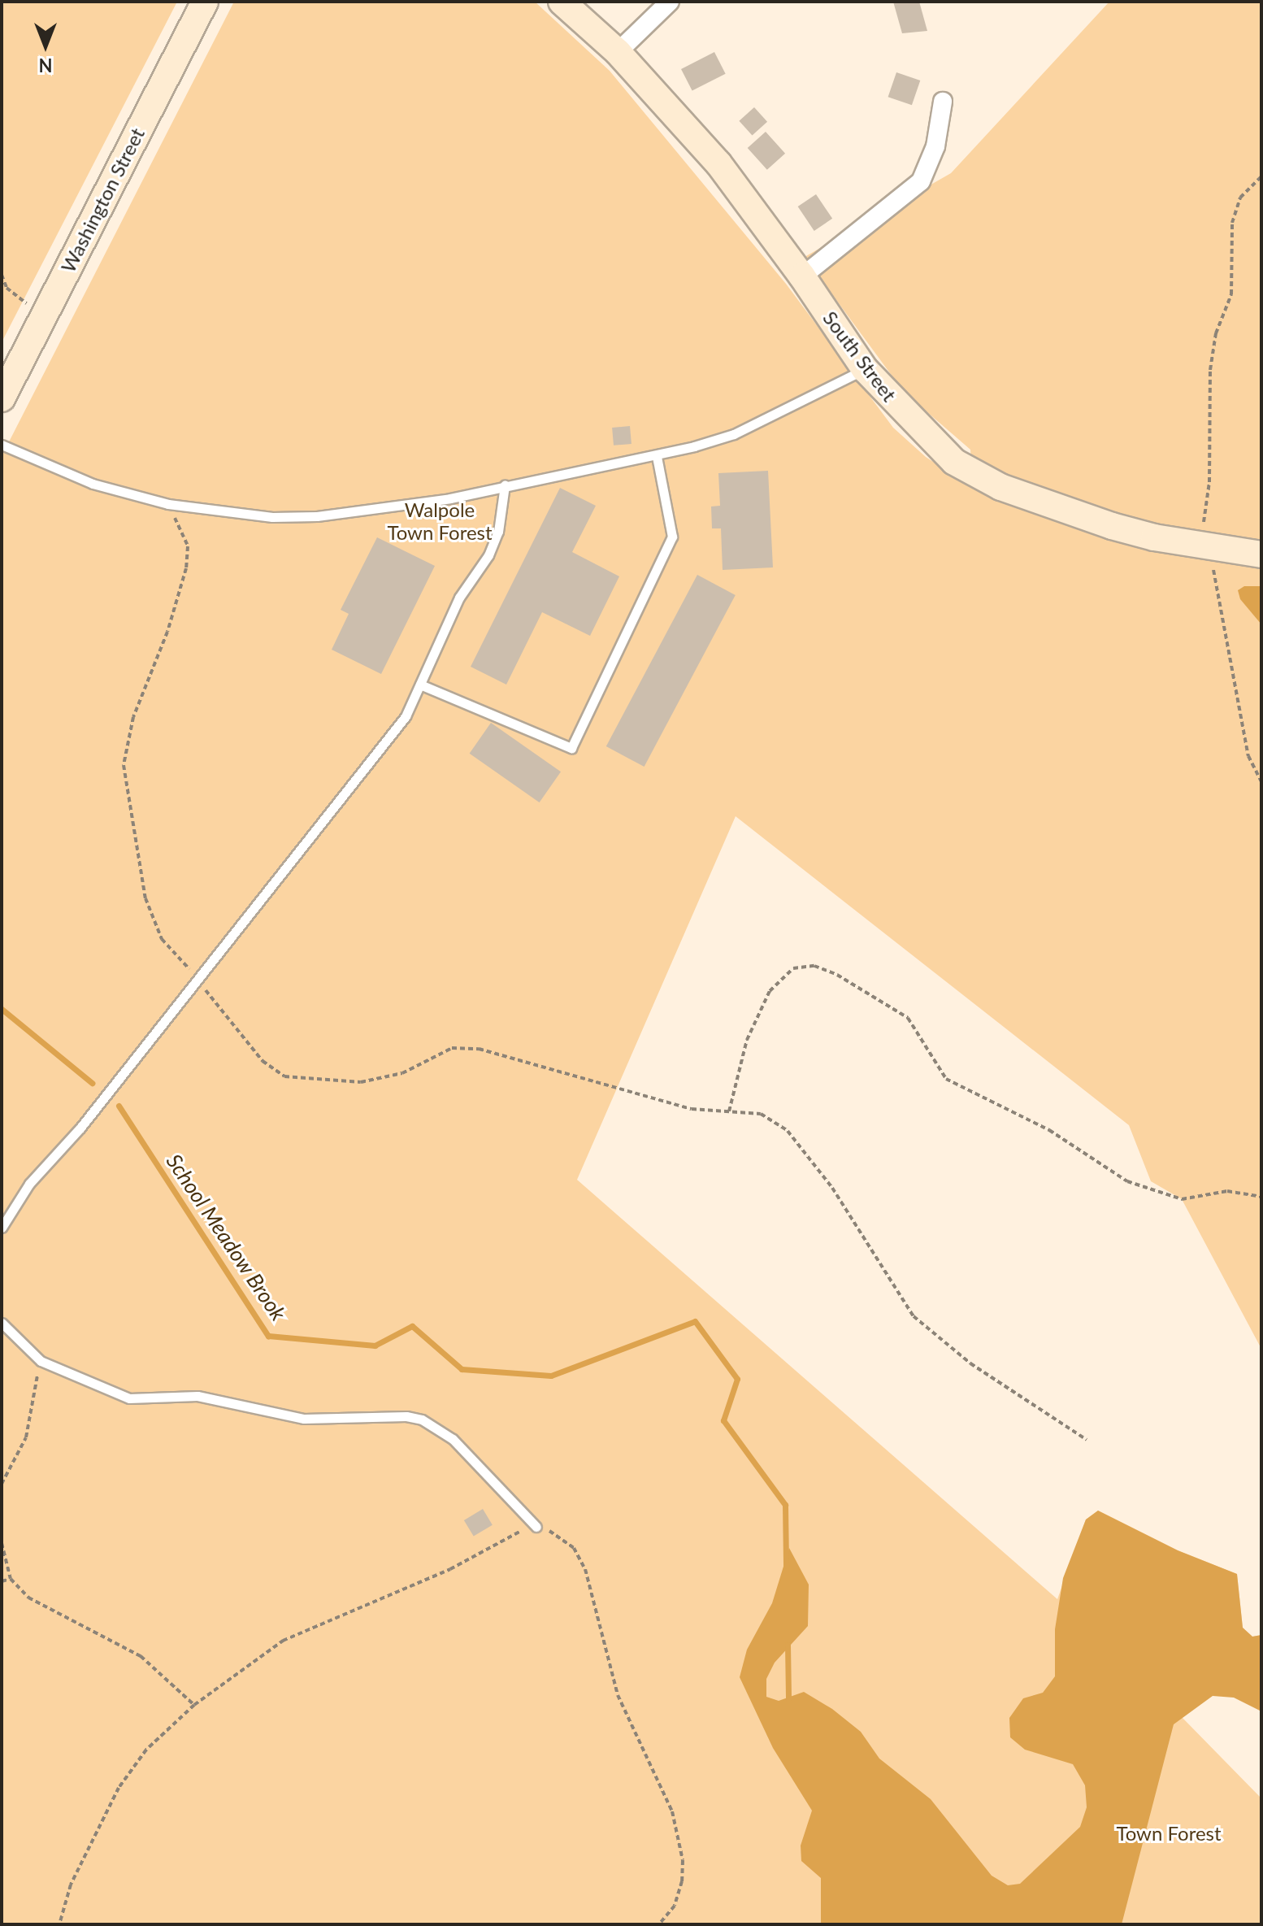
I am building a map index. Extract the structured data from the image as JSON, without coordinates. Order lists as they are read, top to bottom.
{
  "streets": {
    "street": ["Washington Street", "South Street"]
  },
  "water": ["School Meadow Brook"],
  "parks": ["Walpole Town Forest", "Town Forest"],
  "north": "bottom"
}
